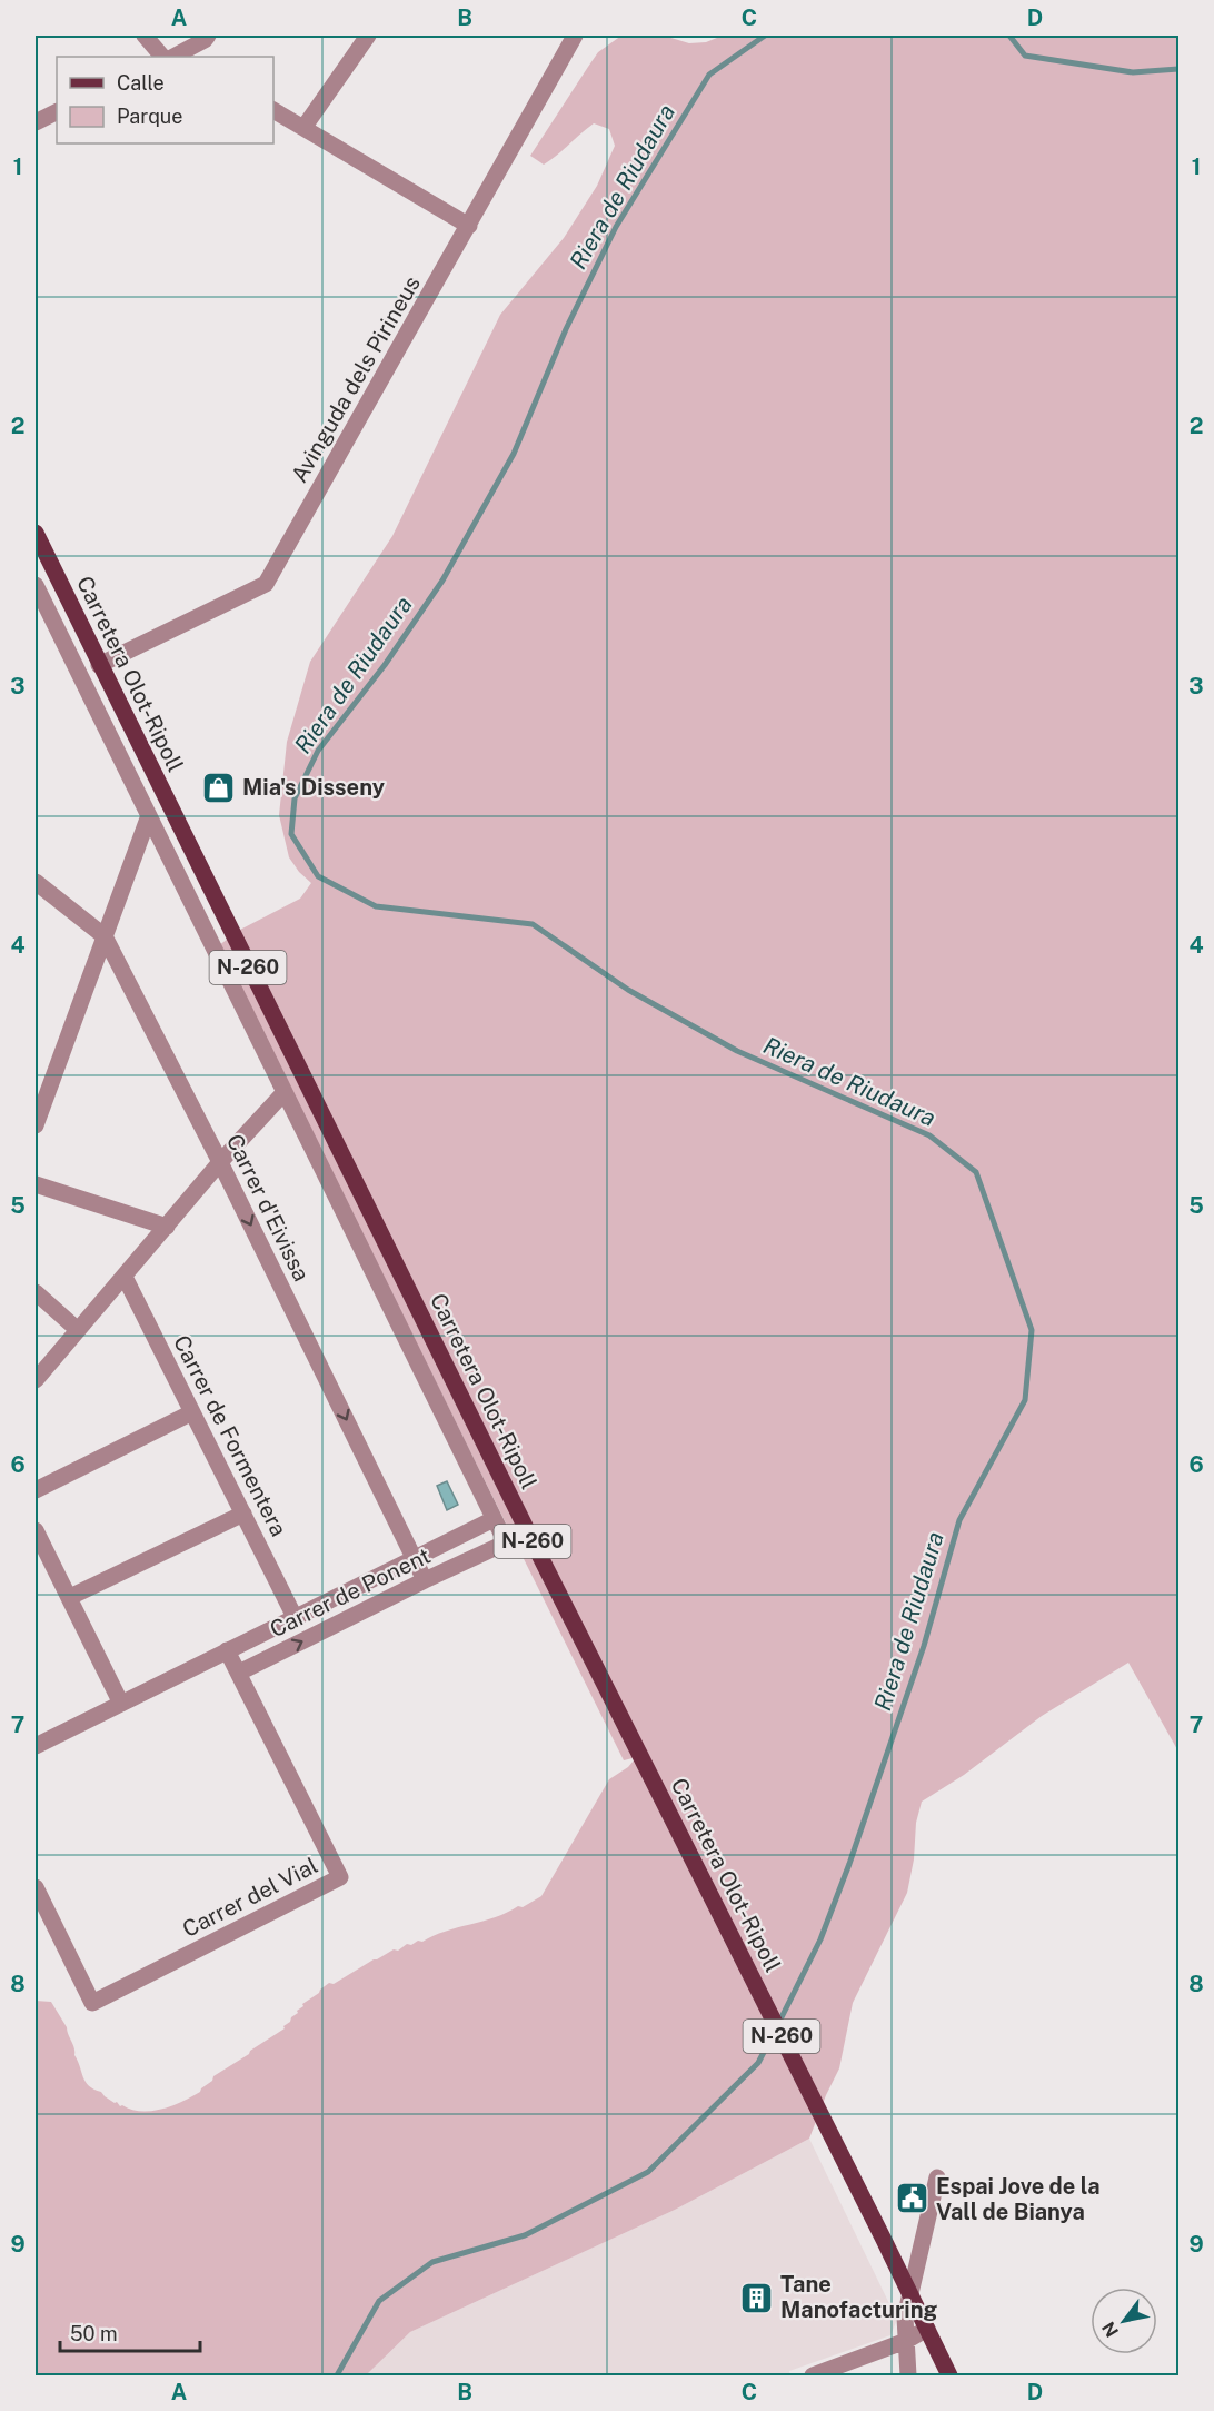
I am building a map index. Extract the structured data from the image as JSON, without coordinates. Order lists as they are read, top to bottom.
{
  "streets": {
    "main road": ["Carretera Olot-Ripoll", "N-260"],
    "street": [
      "Avinguda dels Pirineus",
      "Carrer d'Eivissa",
      "Carrer de Formentera",
      "Carrer de Ponent",
      "Carrer del Vial"
    ]
  },
  "crossings": [
    ["Avinguda dels Pirineus", "Carretera Olot-Ripoll"],
    ["Carretera Olot-Ripoll", "Carrer de Ponent"],
    ["Carrer d'Eivissa", "Carrer de Ponent"],
    ["Carrer de Formentera", "Carrer de Ponent"],
    ["Carrer de Ponent", "Carrer del Vial"]
  ],
  "water": ["Riera de Riudaura"],
  "places": {
    "shop": ["Mia's Disseny"],
    "public building": ["Espai Jove de la Vall de Bianya"],
    "building": ["Tane Manofacturing"]
  },
  "legend": ["Calle", "Parque"],
  "scale_bar": "50 m",
  "north": "bottom left",
  "grid": {
    "columns": [
      "A",
      "B",
      "C",
      "D"
    ],
    "rows": [
      "1",
      "2",
      "3",
      "4",
      "5",
      "6",
      "7",
      "8",
      "9"
    ]
  }
}
